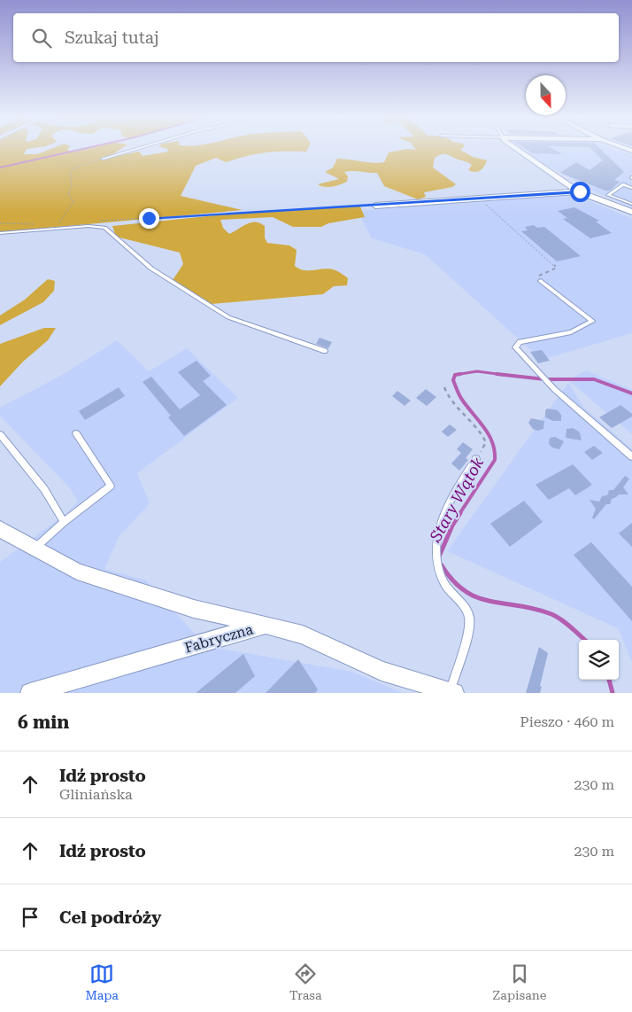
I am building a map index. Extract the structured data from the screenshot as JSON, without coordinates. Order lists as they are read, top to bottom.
{
  "streets": {
    "street": ["Fabryczna"]
  },
  "water": ["Stary Wątok"],
  "north": "bottom",
  "page": {
    "search": "Szukaj tutaj",
    "heading": ["6 min", "Pieszo · 460 m"],
    "list": [
      ["Idź prosto", "Gliniańska", "230 m"],
      ["Idź prosto", "230 m"],
      "Cel podróży"
    ],
    "nav": ["Mapa", "Trasa", "Zapisane"]
  }
}
